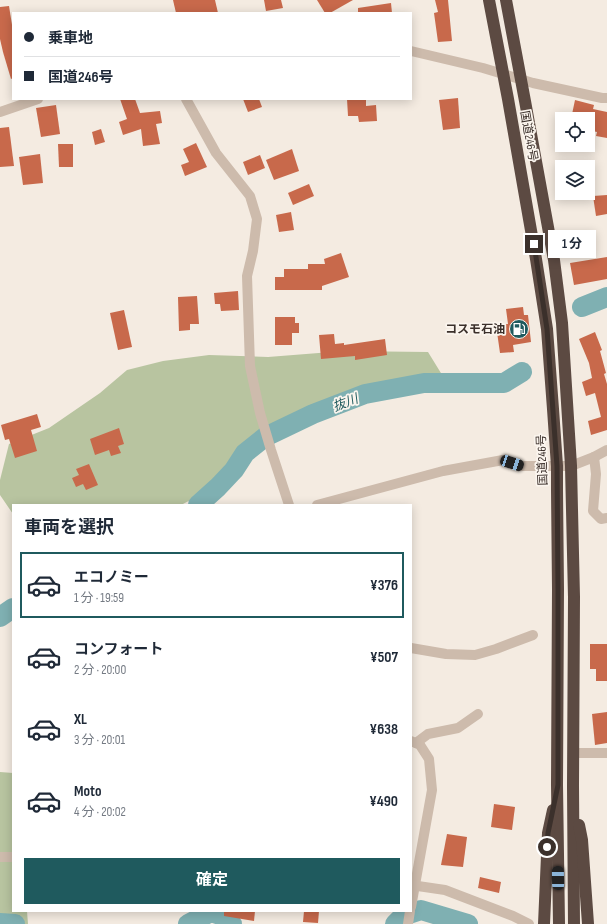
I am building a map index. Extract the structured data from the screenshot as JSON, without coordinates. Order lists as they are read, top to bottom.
{
  "streets": {
    "highway": ["国道246号"]
  },
  "water": ["抜川"],
  "places": {
    "fuel station": ["コスモ石油"]
  },
  "page": {
    "banner": ["乗車地", "国道246号"],
    "bubble": "1 分",
    "heading": "車両を選択",
    "list": [
      {
        "name": "エコノミー",
        "note": "1 分 · 19:59",
        "value": "¥376"
      },
      {
        "name": "コンフォート",
        "note": "2 分 · 20:00",
        "value": "¥507"
      },
      {
        "name": "XL",
        "note": "3 分 · 20:01",
        "value": "¥638"
      },
      {
        "name": "Moto",
        "note": "4 分 · 20:02",
        "value": "¥490"
      }
    ],
    "buttons": "確定"
  }
}
